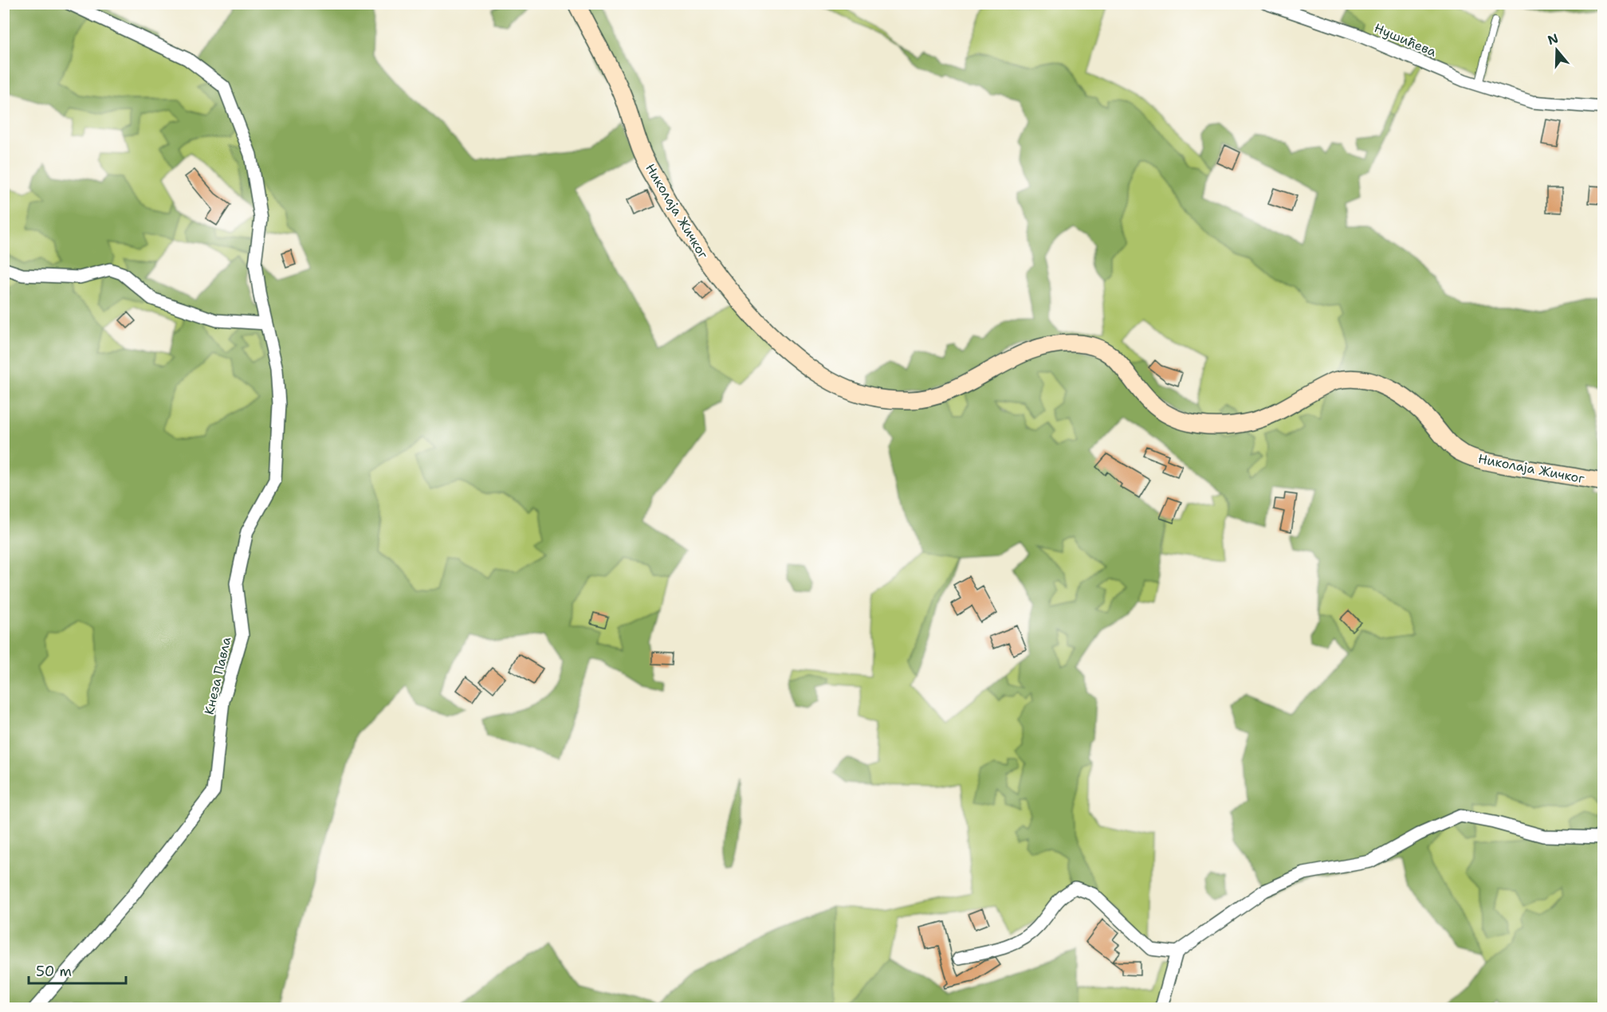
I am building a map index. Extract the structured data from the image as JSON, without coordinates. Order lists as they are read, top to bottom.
{
  "streets": {
    "street": ["Нушићева", "Николаја Жичког", "Кнеза Павла"]
  },
  "scale_bar": "50 m",
  "north": "top"
}
